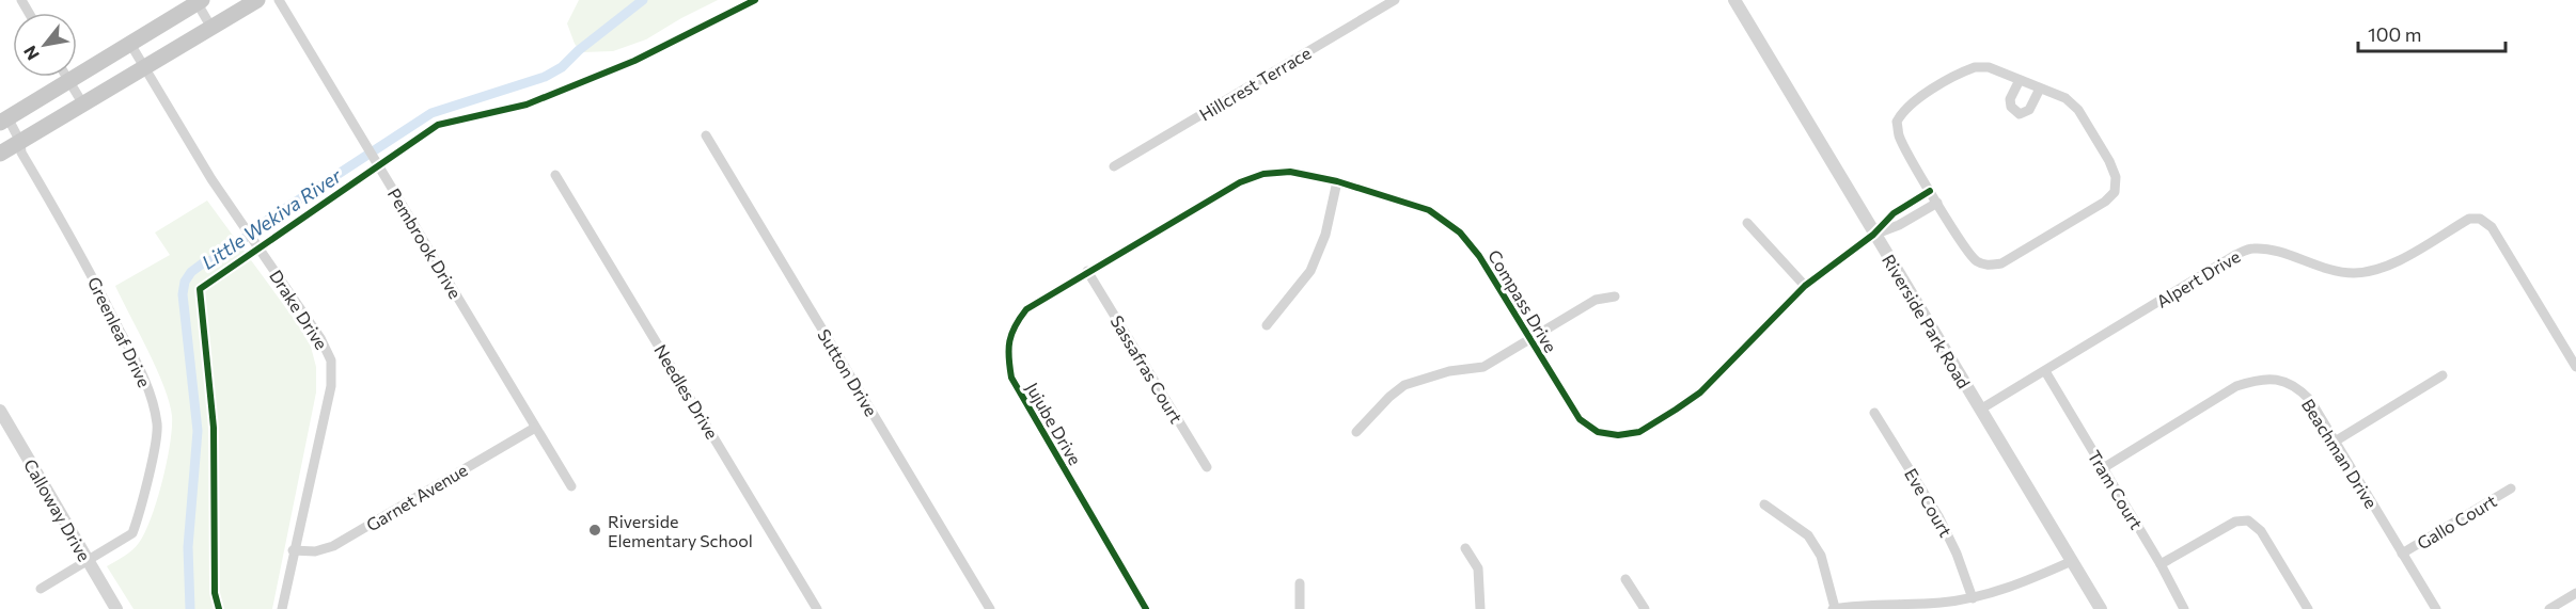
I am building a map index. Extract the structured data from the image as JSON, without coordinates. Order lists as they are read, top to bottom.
{
  "streets": {
    "street": [
      "Hillcrest Terrace",
      "Pembrook Drive",
      "Alpert Drive",
      "Compass Drive",
      "Drake Drive",
      "Riverside Park Road",
      "Greenleaf Drive",
      "Sassafras Court",
      "Sutton Drive",
      "Needles Drive",
      "Jujube Drive",
      "Beachman Drive",
      "Tram Court",
      "Garnet Avenue",
      "Eve Court",
      "Calloway Drive",
      "Gallo Court"
    ]
  },
  "crossings": [
    ["Pembrook Drive", "Garnet Avenue"],
    ["Alpert Drive", "Riverside Park Road"],
    ["Alpert Drive", "Tram Court"],
    ["Compass Drive", "Riverside Park Road"],
    ["Compass Drive", "Sassafras Court"],
    ["Compass Drive", "Jujube Drive"],
    ["Drake Drive", "Garnet Avenue"],
    ["Greenleaf Drive", "Calloway Drive"],
    ["Sassafras Court", "Jujube Drive"],
    ["Beachman Drive", "Tram Court"],
    ["Beachman Drive", "Gallo Court"]
  ],
  "water": ["Little Wekiva River"],
  "places": ["Riverside Elementary School"],
  "scale_bar": "100 m",
  "north": "bottom left"
}
